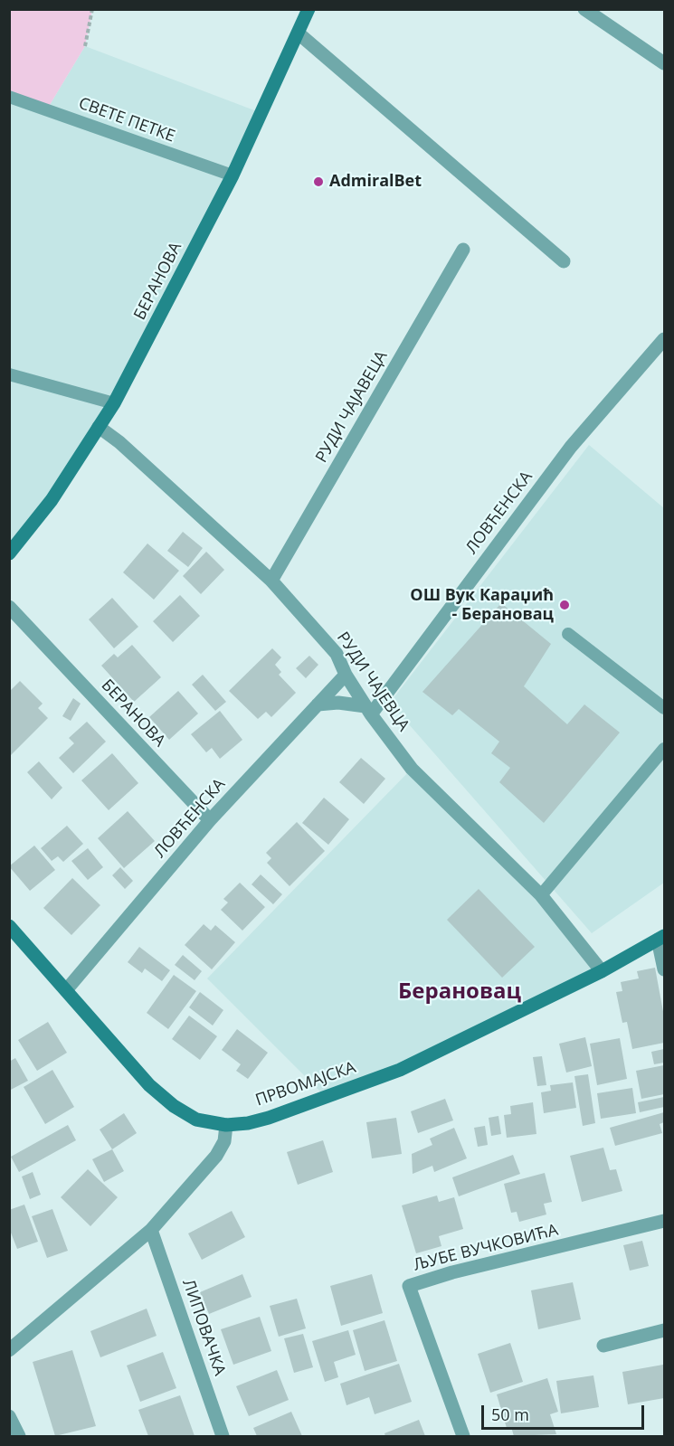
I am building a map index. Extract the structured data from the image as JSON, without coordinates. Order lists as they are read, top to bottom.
{
  "streets": {
    "main road": ["БЕРАНОВА", "ПРВОМАЈСКА"],
    "street": [
      "РУДИ ЧАЈАВЕЦА",
      "ЛОВЋЕНСКА",
      "РУДИ ЧАЈЕВЦА",
      "ЉУБЕ ВУЧКОВИЋА",
      "ЛИПОВАЧКА"
    ],
    "lane": ["СВЕТЕ ПЕТКЕ"]
  },
  "crossings": [
    ["СВЕТЕ ПЕТКЕ", "БЕРАНОВА"],
    ["БЕРАНОВА", "ЛОВЋЕНСКА"],
    ["БЕРАНОВА", "РУДИ ЧАЈЕВЦА"],
    ["РУДИ ЧАЈАВЕЦА", "РУДИ ЧАЈЕВЦА"],
    ["ЛОВЋЕНСКА", "РУДИ ЧАЈЕВЦА"],
    ["ЛОВЋЕНСКА", "ПРВОМАЈСКА"],
    ["РУДИ ЧАЈЕВЦА", "ПРВОМАЈСКА"]
  ],
  "districts": ["Берановац"],
  "places": ["AdmiralBet", "ОШ Вук Караџић - Берановац"],
  "scale_bar": "50 m"
}
